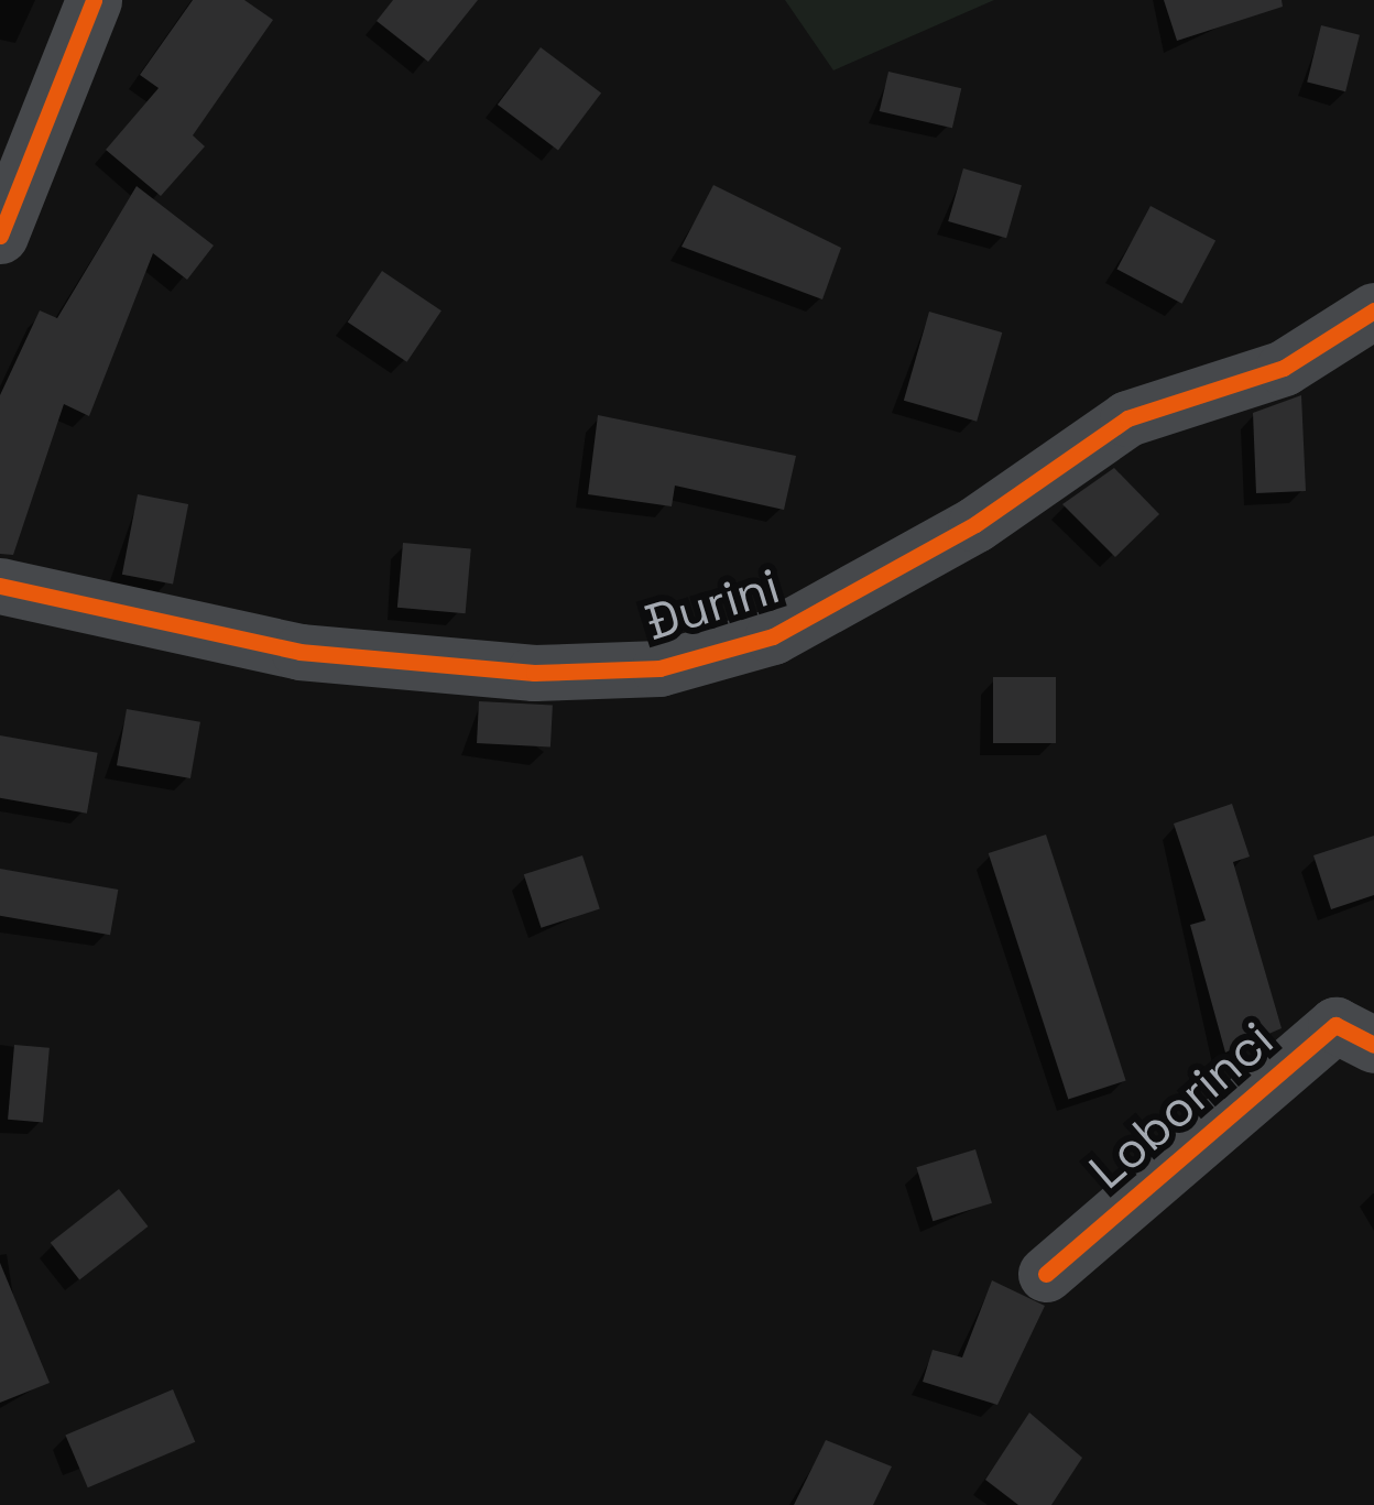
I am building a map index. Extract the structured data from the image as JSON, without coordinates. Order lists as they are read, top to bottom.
{
  "streets": {
    "street": ["Đurini", "Loborinci"]
  }
}
